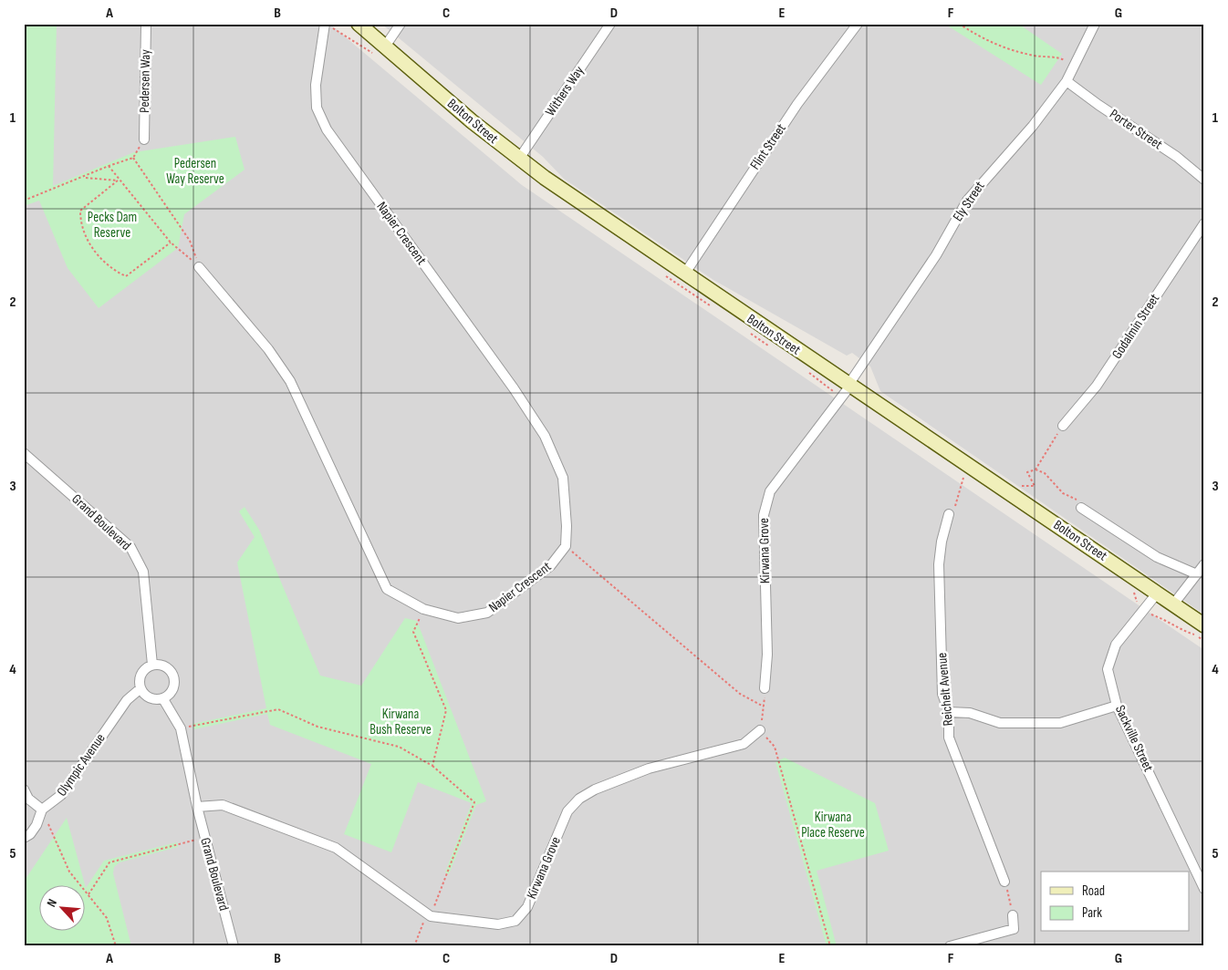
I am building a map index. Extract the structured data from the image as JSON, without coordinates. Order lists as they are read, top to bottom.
{
  "streets": {
    "main road": ["Bolton Street"],
    "street": [
      "Pedersen Way",
      "Withers Way",
      "Porter Street",
      "Flint Street",
      "Ely Street",
      "Napier Crescent",
      "Godalmin Street",
      "Grand Boulevard",
      "Kirwana Grove",
      "Reichelt Avenue",
      "Sackville Street",
      "Olympic Avenue"
    ]
  },
  "crossings": [
    ["Withers Way", "Bolton Street"],
    ["Bolton Street", "Flint Street"],
    ["Bolton Street", "Ely Street"],
    ["Bolton Street", "Kirwana Grove"],
    ["Bolton Street", "Sackville Street"],
    ["Porter Street", "Ely Street"],
    ["Ely Street", "Kirwana Grove"],
    ["Grand Boulevard", "Kirwana Grove"],
    ["Grand Boulevard", "Olympic Avenue"]
  ],
  "parks": [
    "Pedersen Way Reserve",
    "Pecks Dam Reserve",
    "Kirwana Bush Reserve",
    "Kirwana Place Reserve"
  ],
  "legend": ["Road", "Park"],
  "north": "top left",
  "grid": {
    "columns": [
      "A",
      "B",
      "C",
      "D",
      "E",
      "F",
      "G"
    ],
    "rows": [
      "1",
      "2",
      "3",
      "4",
      "5"
    ]
  }
}
